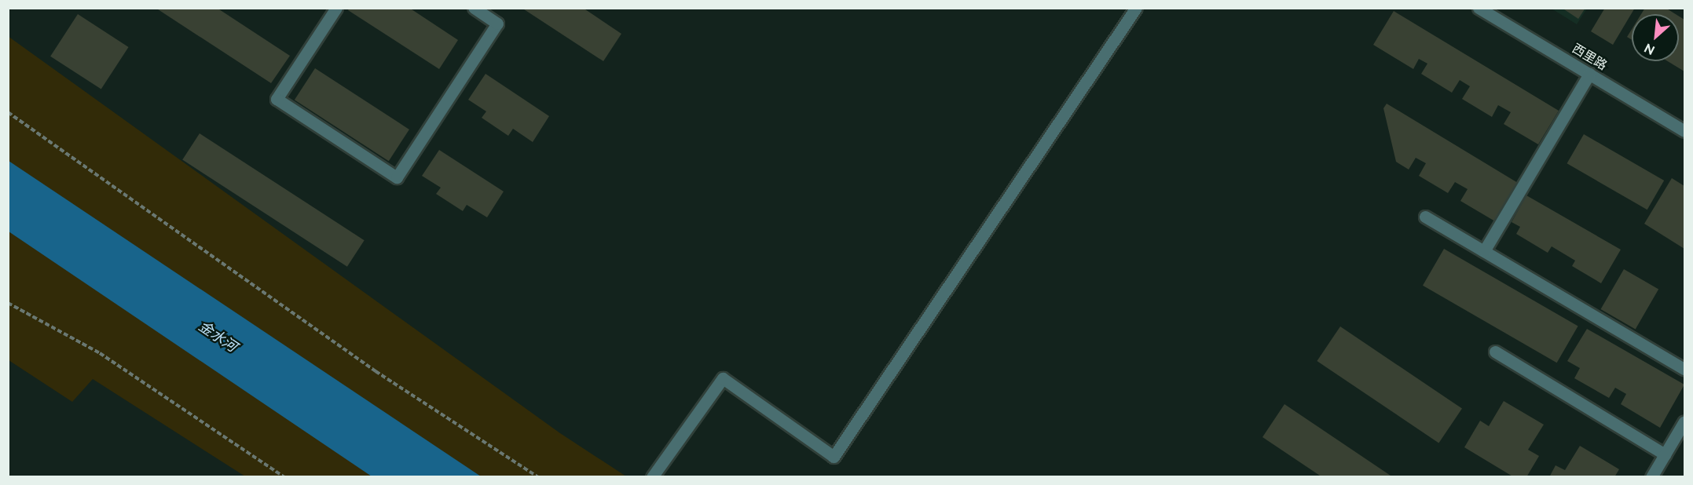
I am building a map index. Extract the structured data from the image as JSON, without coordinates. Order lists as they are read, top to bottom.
{
  "streets": {
    "street": ["西里路"]
  },
  "water": ["金水河"],
  "north": "bottom left"
}
